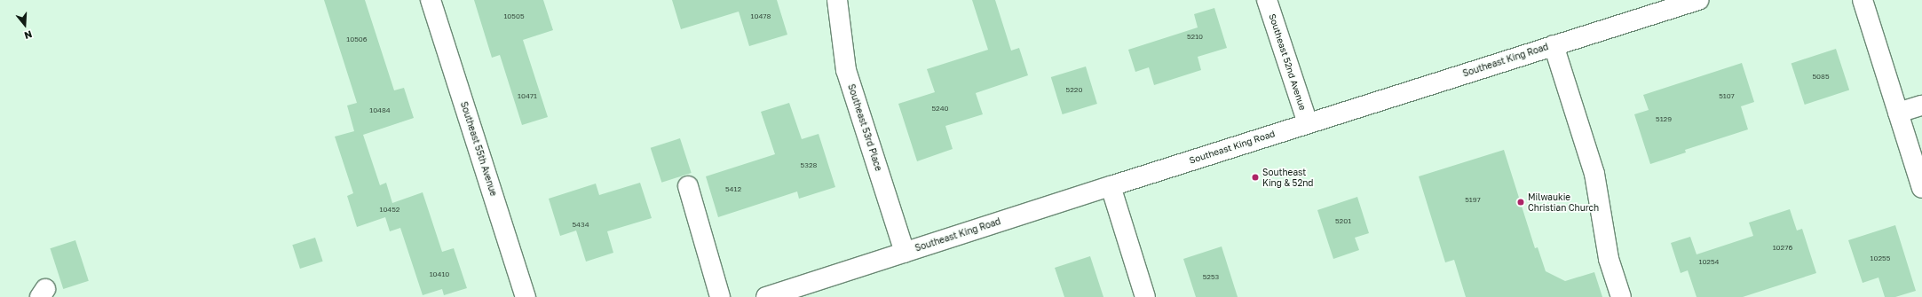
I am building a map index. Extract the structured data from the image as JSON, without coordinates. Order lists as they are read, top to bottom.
{
  "streets": {
    "main road": [
      "Southeast King Road",
      "Southeast 52nd Avenue",
      "Southeast 53rd Place",
      "Southeast 55th Avenue"
    ]
  },
  "crossings": [
    ["Southeast King Road", "Southeast 52nd Avenue"],
    ["Southeast King Road", "Southeast 53rd Place"]
  ],
  "places": ["Southeast King & 52nd", "Milwaukie Christian Church"],
  "house_numbers": [
    "10505",
    "10478",
    "5210",
    "10506",
    "5085",
    "5220",
    "10471",
    "5107",
    "5240",
    "10484",
    "5129",
    "5328",
    "5412",
    "5197",
    "10452",
    "5201",
    "5434",
    "10276",
    "10255",
    "10254",
    "10410",
    "5253"
  ],
  "north": "bottom"
}
